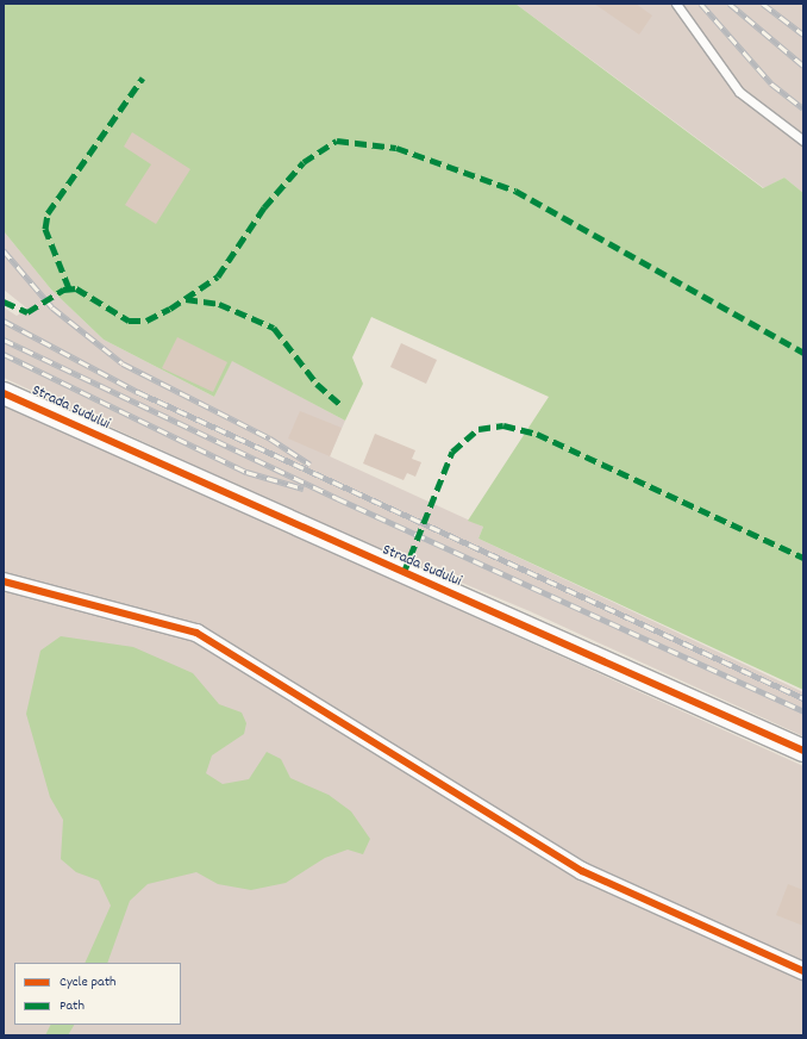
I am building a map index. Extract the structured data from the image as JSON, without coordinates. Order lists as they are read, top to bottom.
{
  "streets": {
    "street": ["Strada Sudului"]
  },
  "legend": ["Cycle path", "Path"]
}
